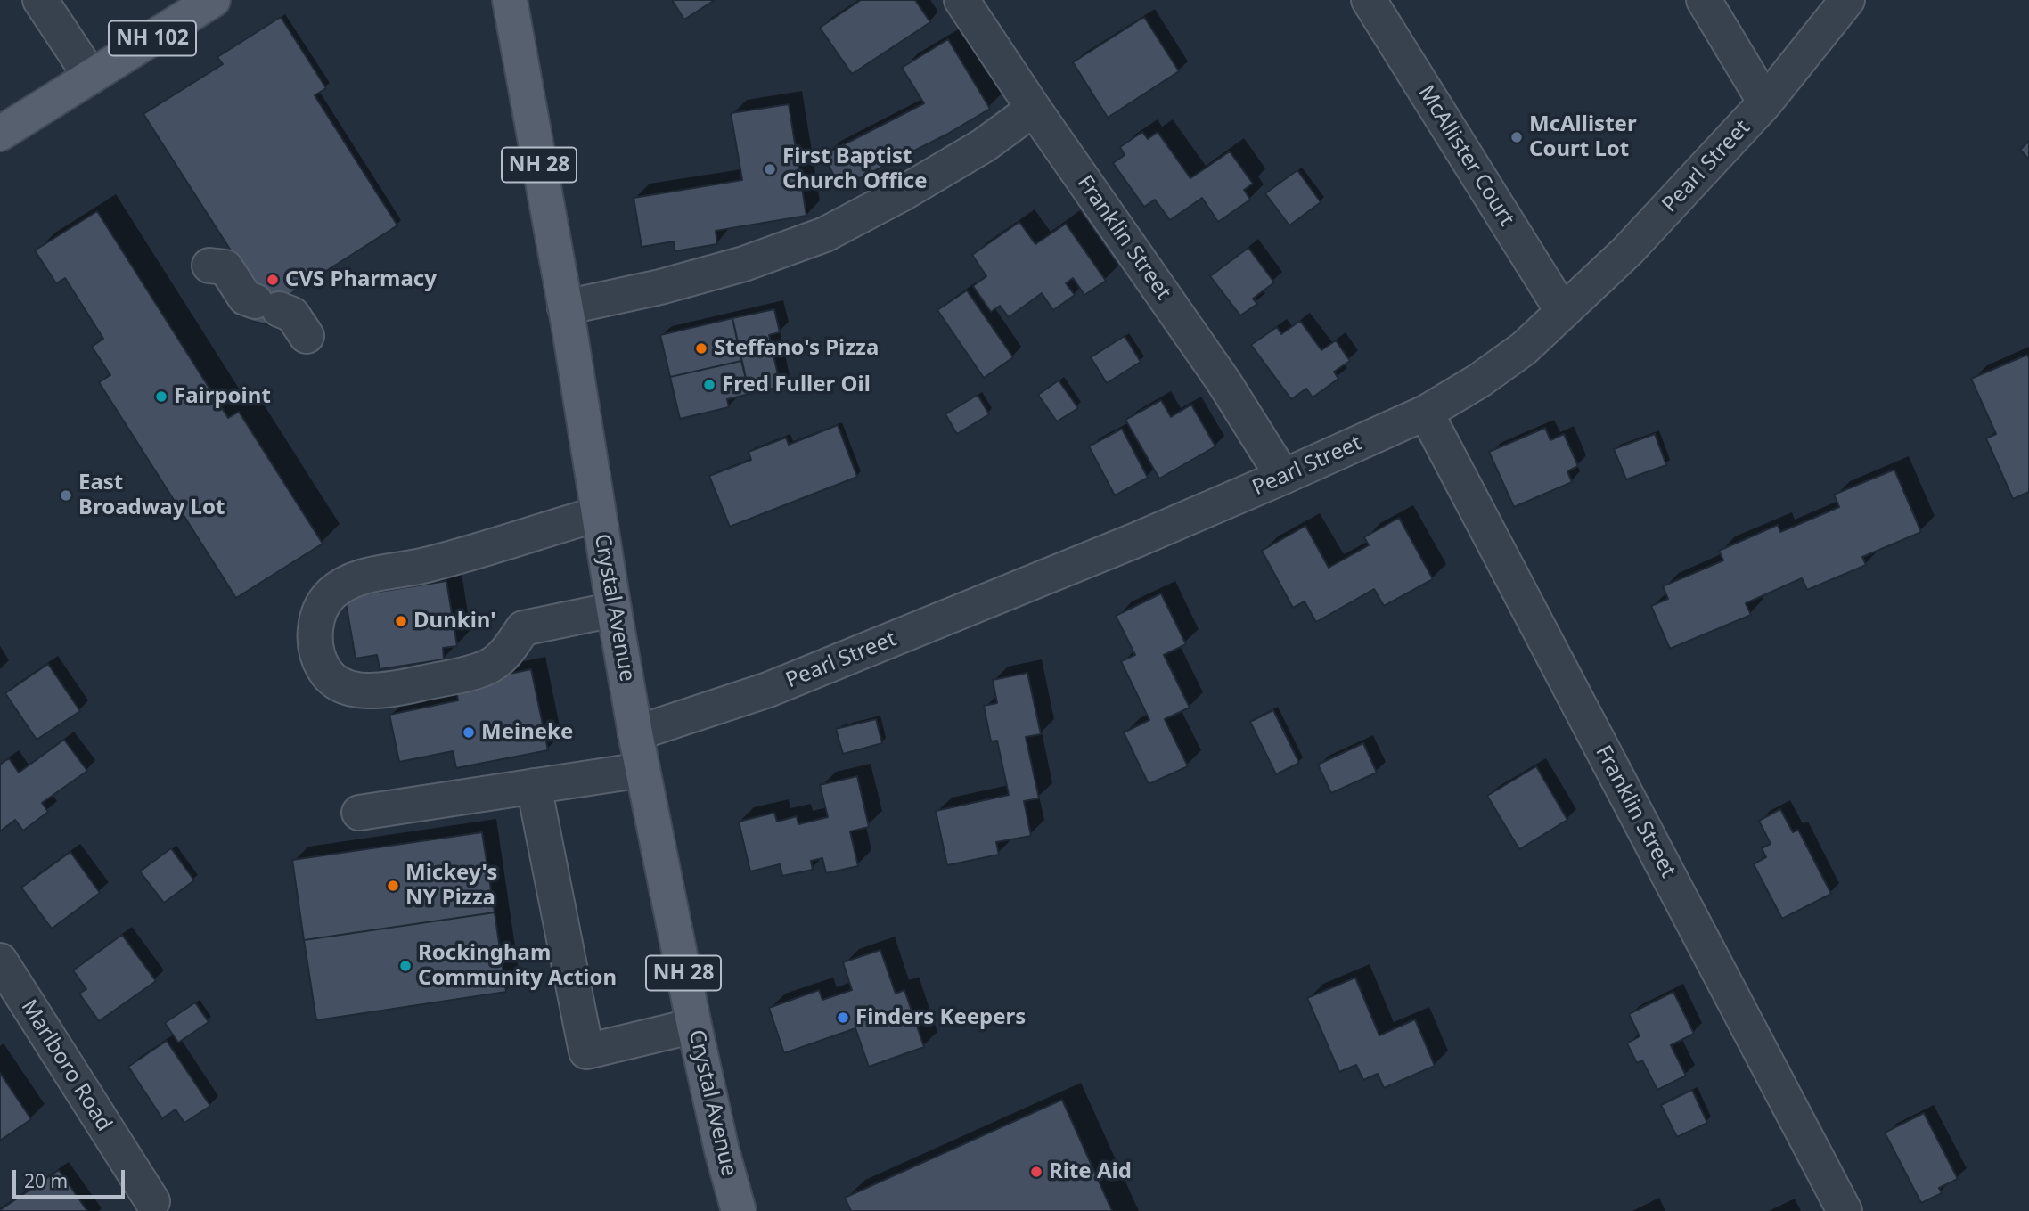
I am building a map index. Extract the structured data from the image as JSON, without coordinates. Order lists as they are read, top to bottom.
{
  "streets": {
    "main road": ["NH 102", "NH 28", "Crystal Avenue"],
    "street": [
      "McAllister Court",
      "Pearl Street",
      "Franklin Street",
      "Marlboro Road"
    ]
  },
  "crossings": [
    ["McAllister Court", "Pearl Street"],
    ["Pearl Street", "Franklin Street"],
    ["Pearl Street", "Crystal Avenue"]
  ],
  "places": [
    "McAllister Court Lot",
    "First Baptist Church Office",
    "CVS Pharmacy",
    "Steffano's Pizza",
    "Fred Fuller Oil",
    "Fairpoint",
    "East Broadway Lot",
    "Dunkin'",
    "Meineke",
    "Mickey's NY Pizza",
    "Rockingham Community Action",
    "Finders Keepers",
    "Rite Aid"
  ],
  "scale_bar": "20 m"
}
